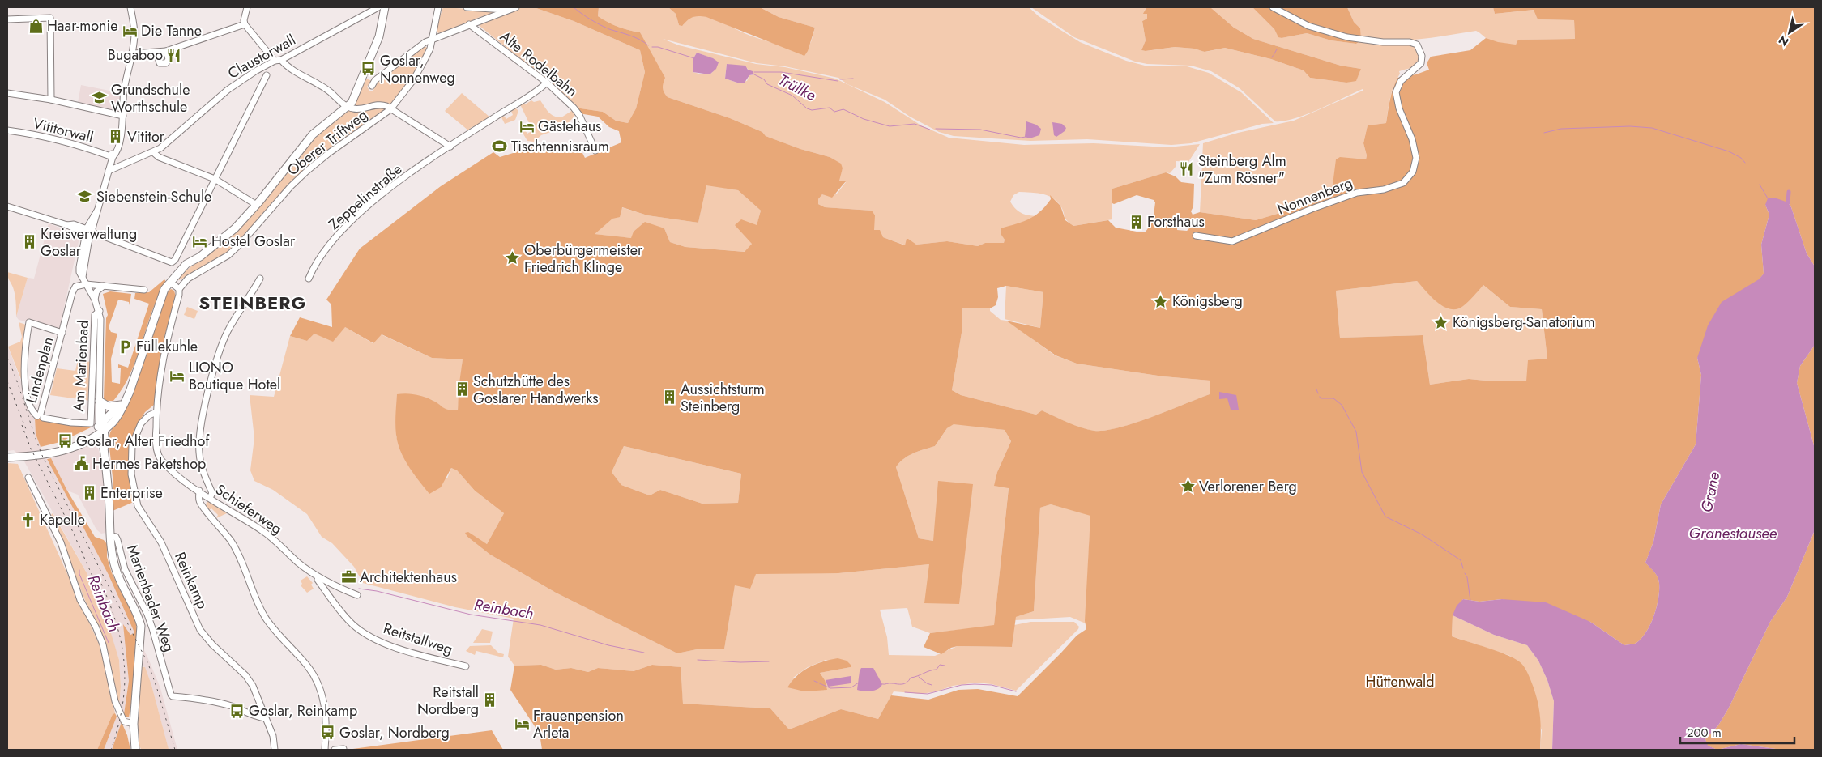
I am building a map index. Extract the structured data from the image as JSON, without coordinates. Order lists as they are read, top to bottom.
{
  "streets": {
    "street": [
      "Claustorwall",
      "Alte Rodelbahn",
      "Vititorwall",
      "Oberer Triftweg",
      "Nonnenberg",
      "Zeppelinstraße",
      "Am Marienbad",
      "Lindenplan",
      "Schieferweg",
      "Reinkamp",
      "Marienbader Weg",
      "Reitstallweg"
    ]
  },
  "crossings": [
    ["Claustorwall", "Vititorwall"],
    ["Alte Rodelbahn", "Zeppelinstraße"],
    ["Oberer Triftweg", "Schieferweg"],
    ["Am Marienbad", "Lindenplan"],
    ["Schieferweg", "Reinkamp"],
    ["Schieferweg", "Reitstallweg"],
    ["Reinkamp", "Marienbader Weg"]
  ],
  "districts": ["STEINBERG"],
  "water": [
    "Trüllke",
    "Grane",
    "Granestausee",
    "Reinbach"
  ],
  "parks": ["Hüttenwald"],
  "places": {
    "shop": ["Haar-monie"],
    "hotel": [
      "Die Tanne",
      "Gästehaus",
      "Hostel Goslar",
      "LIONO Boutique Hotel",
      "Frauenpension Arleta"
    ],
    "restaurant": ["Bugaboo", "Steinberg Alm \"Zum Rösner\""],
    "bus stop": [
      "Goslar, Nonnenweg",
      "Goslar, Alter Friedhof",
      "Goslar, Reinkamp",
      "Goslar, Nordberg"
    ],
    "school or university": ["Grundschule Worthschule", "Siebenstein-Schule"],
    "building": [
      "Vititor",
      "Forsthaus",
      "Kreisverwaltung Goslar",
      "Schutzhütte des Goslarer Handwerks",
      "Aussichtsturm Steinberg",
      "Enterprise",
      "Reitstall Nordberg"
    ],
    "sports": ["Tischtennisraum"],
    "place": [
      "Oberbürgermeister Friedrich Klinge",
      "Königsberg",
      "Königsberg-Sanatorium",
      "Verlorener Berg"
    ],
    "parking": ["Füllekuhle"],
    "public building": ["Hermes Paketshop"],
    "church": ["Kapelle"],
    "office": ["Architektenhaus"]
  },
  "scale_bar": "200 m",
  "north": "bottom left"
}
